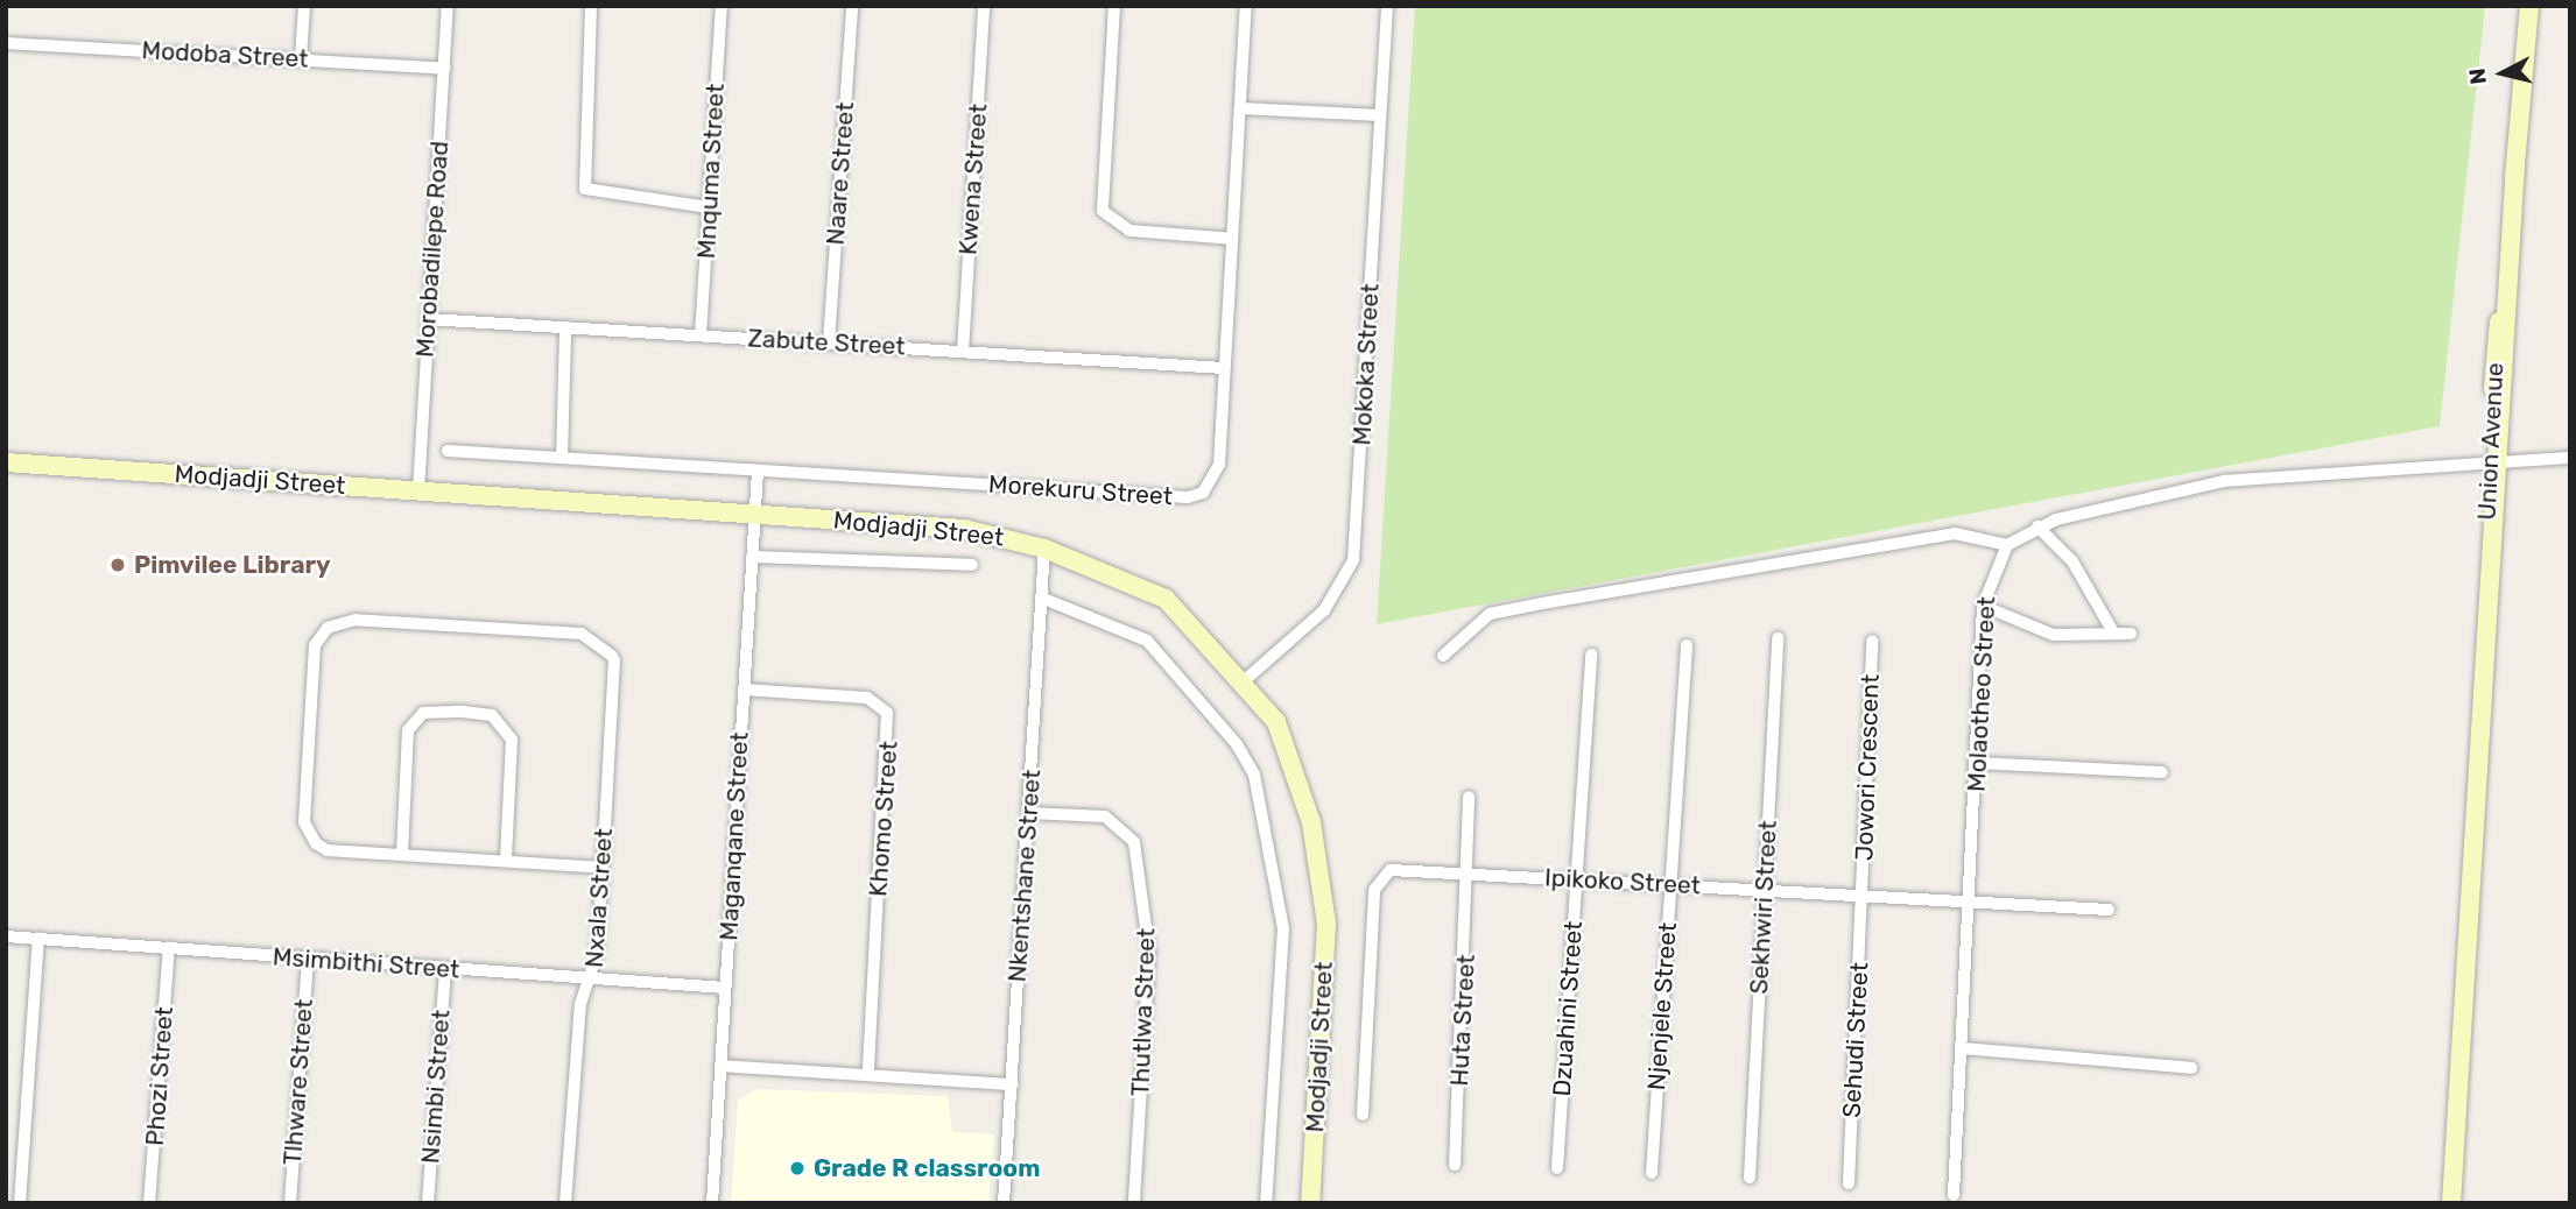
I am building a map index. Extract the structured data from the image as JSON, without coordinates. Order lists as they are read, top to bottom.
{
  "streets": {
    "street": [
      "Modoba Street",
      "Mnquma Street",
      "Naare Street",
      "Kwena Street",
      "Morobadilepe Road",
      "Zabute Street",
      "Mokoka Street",
      "Union Avenue",
      "Modjadji Street",
      "Morekuru Street",
      "Molaotheo Street",
      "Jowori Crescent",
      "Khomo Street",
      "Maganqane Street",
      "Nkentshane Street",
      "Ipikoko Street",
      "Nxala Street",
      "Sekhwiri Street",
      "Msimbithi Street",
      "Njenjele Street",
      "Dzuahini Street",
      "Thutlwa Street",
      "Huta Street",
      "Sehudi Street",
      "Phozi Street",
      "Tlhware Street",
      "Nsimbi Street"
    ]
  },
  "crossings": [
    ["Modoba Street", "Morobadilepe Road"],
    ["Mnquma Street", "Zabute Street"],
    ["Naare Street", "Zabute Street"],
    ["Kwena Street", "Zabute Street"],
    ["Morobadilepe Road", "Zabute Street"],
    ["Morobadilepe Road", "Modjadji Street"],
    ["Zabute Street", "Morekuru Street"],
    ["Mokoka Street", "Modjadji Street"],
    ["Modjadji Street", "Maganqane Street"],
    ["Modjadji Street", "Nkentshane Street"],
    ["Morekuru Street", "Maganqane Street"],
    ["Molaotheo Street", "Ipikoko Street"],
    ["Jowori Crescent", "Ipikoko Street"],
    ["Jowori Crescent", "Sehudi Street"],
    ["Khomo Street", "Maganqane Street"],
    ["Maganqane Street", "Msimbithi Street"],
    ["Nkentshane Street", "Thutlwa Street"],
    ["Ipikoko Street", "Sekhwiri Street"],
    ["Ipikoko Street", "Njenjele Street"],
    ["Ipikoko Street", "Dzuahini Street"],
    ["Ipikoko Street", "Huta Street"],
    ["Ipikoko Street", "Sehudi Street"],
    ["Nxala Street", "Msimbithi Street"],
    ["Msimbithi Street", "Phozi Street"],
    ["Msimbithi Street", "Tlhware Street"],
    ["Msimbithi Street", "Nsimbi Street"]
  ],
  "places": ["Pimvilee Library", "Grade R classroom"],
  "north": "left"
}
